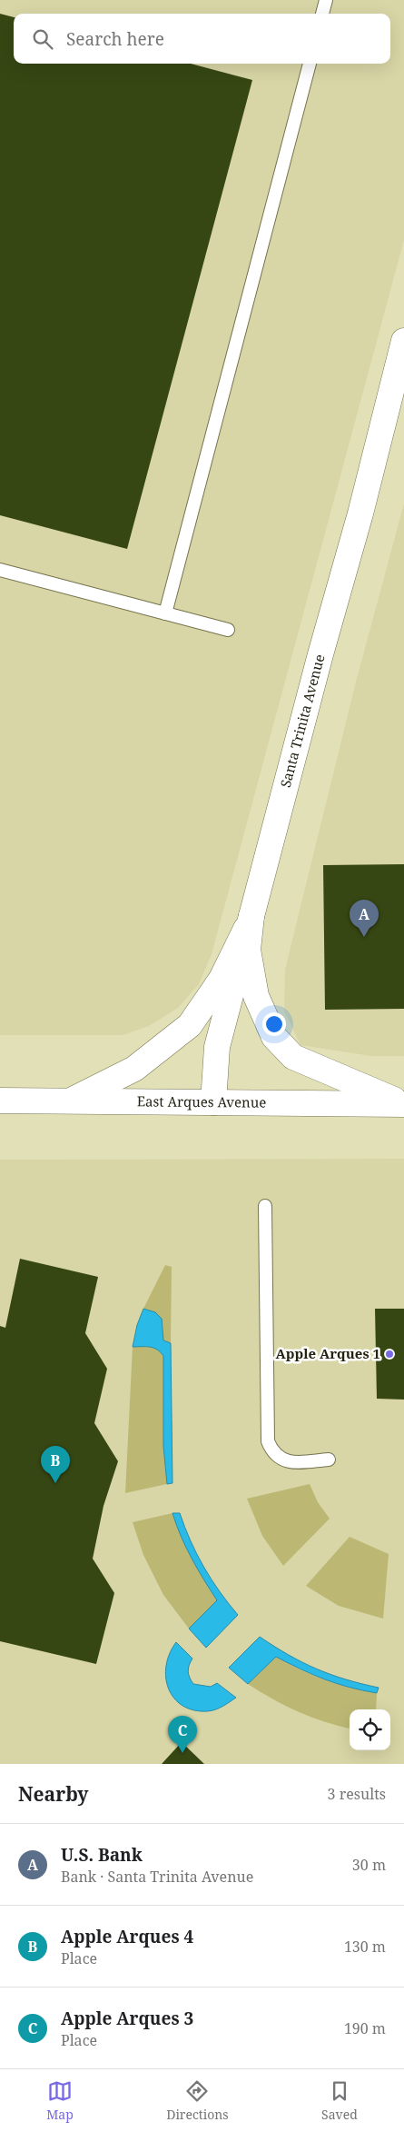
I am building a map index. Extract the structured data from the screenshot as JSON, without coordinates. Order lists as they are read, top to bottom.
{
  "streets": {
    "main road": ["Santa Trinita Avenue", "East Arques Avenue"]
  },
  "crossings": [
    ["Santa Trinita Avenue", "East Arques Avenue"]
  ],
  "places": ["Apple Arques 1"],
  "page": {
    "search": "Search here",
    "pins": ["A", "B", "C"],
    "heading": ["Nearby", "3 results"],
    "list": [
      {
        "mark": "A",
        "name": "U.S. Bank",
        "note": "Bank · Santa Trinita Avenue",
        "value": "30 m"
      },
      {
        "mark": "B",
        "name": "Apple Arques 4",
        "note": "Place",
        "value": "130 m"
      },
      {
        "mark": "C",
        "name": "Apple Arques 3",
        "note": "Place",
        "value": "190 m"
      }
    ],
    "nav": ["Map", "Directions", "Saved"]
  }
}
